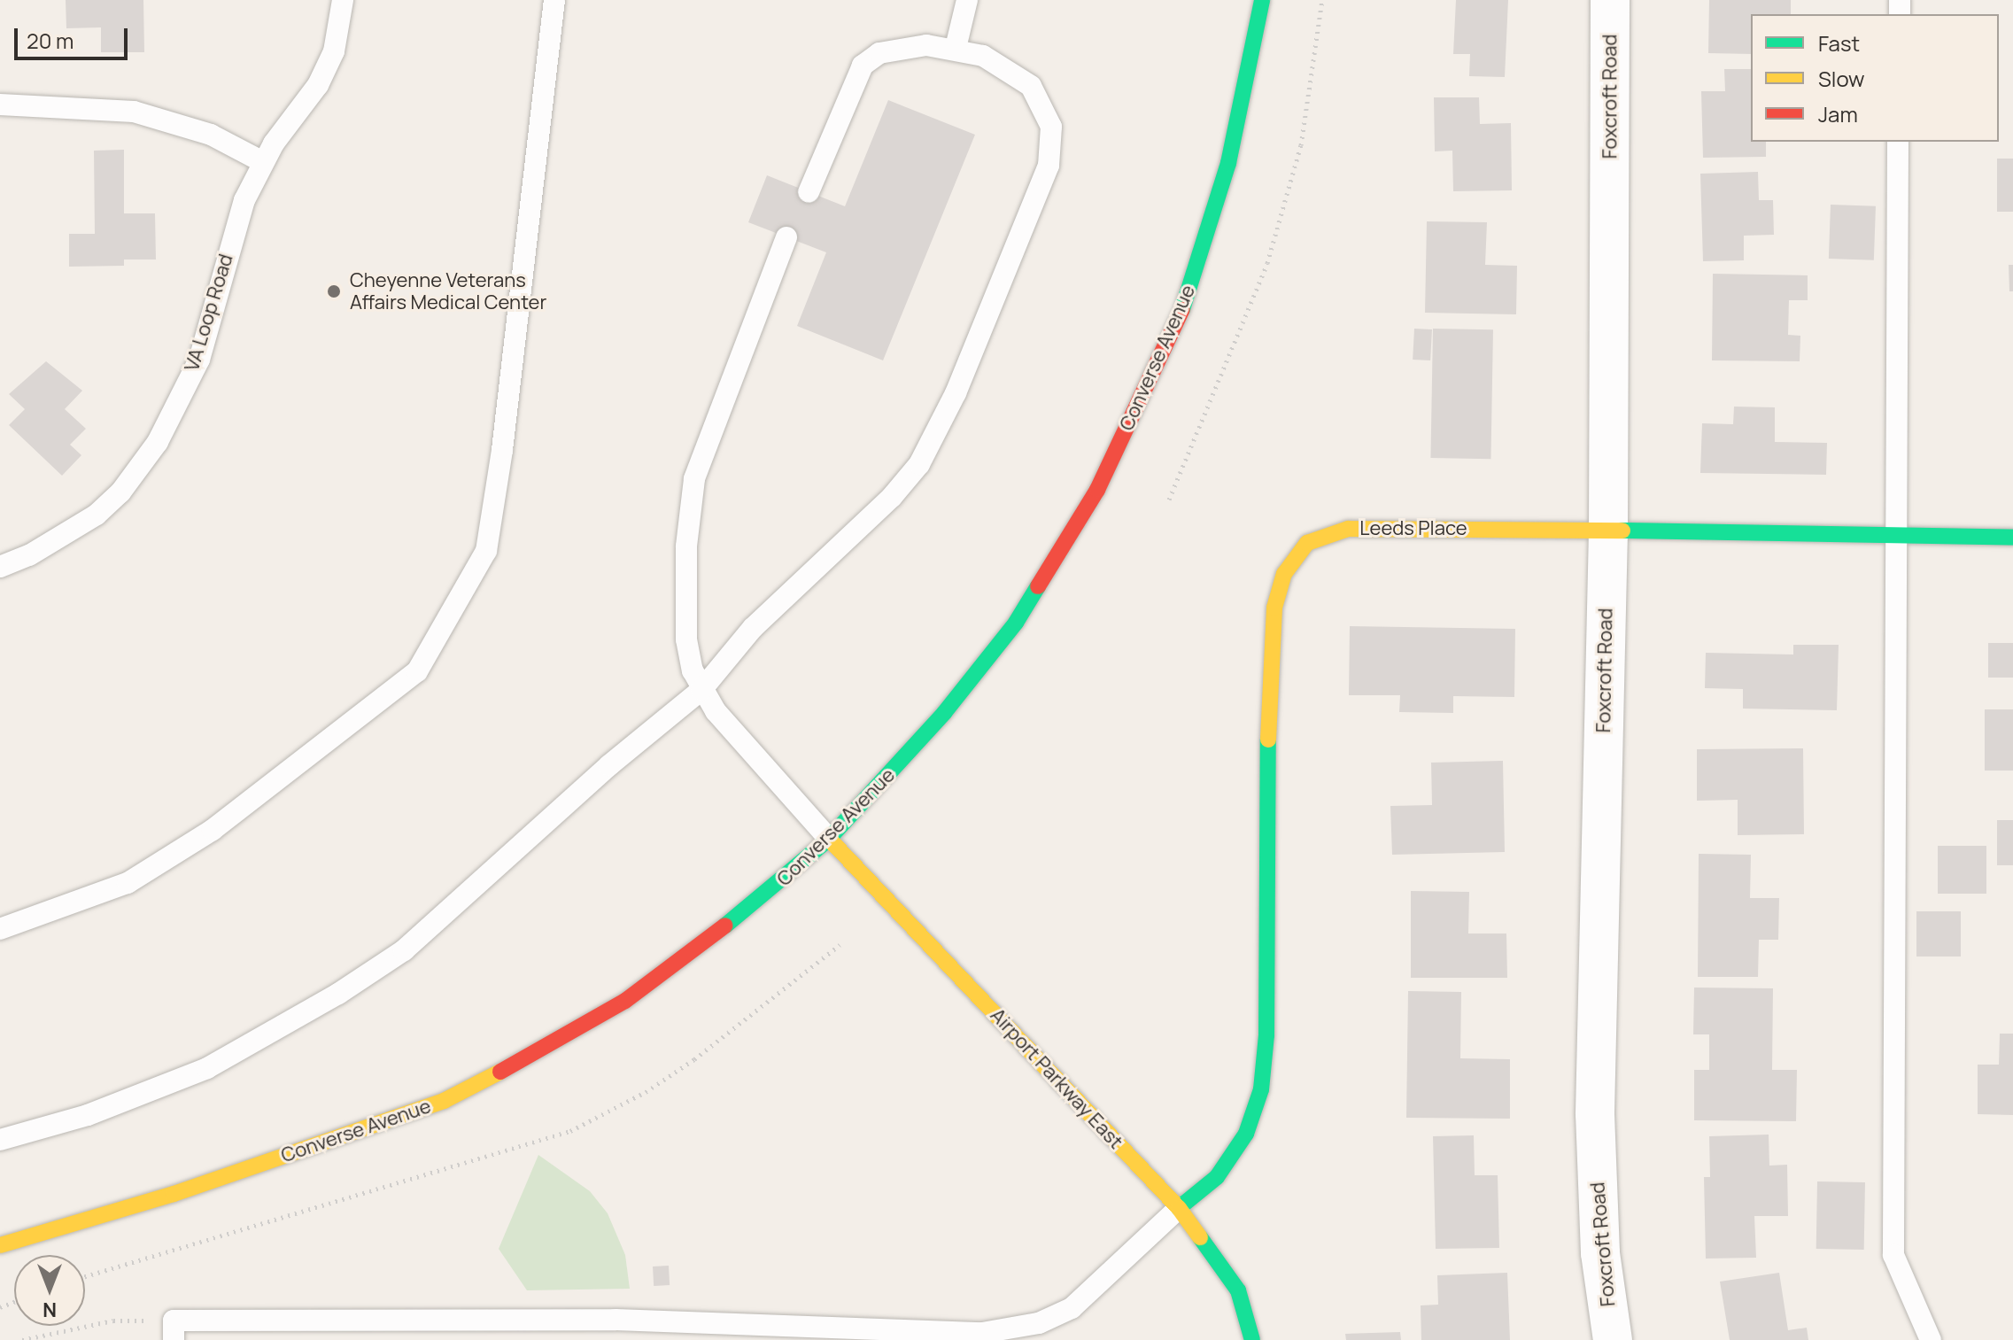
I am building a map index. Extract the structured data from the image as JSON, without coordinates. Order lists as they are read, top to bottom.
{
  "streets": {
    "street": [
      "Foxcroft Road",
      "Converse Avenue",
      "Leeds Place",
      "Airport Parkway East"
    ],
    "lane": ["VA Loop Road"]
  },
  "crossings": [
    ["Foxcroft Road", "Leeds Place"],
    ["Converse Avenue", "Airport Parkway East"],
    ["Leeds Place", "Airport Parkway East"]
  ],
  "places": ["Cheyenne Veterans Affairs Medical Center"],
  "legend": ["Fast", "Slow", "Jam"],
  "scale_bar": "20 m",
  "north": "bottom"
}
